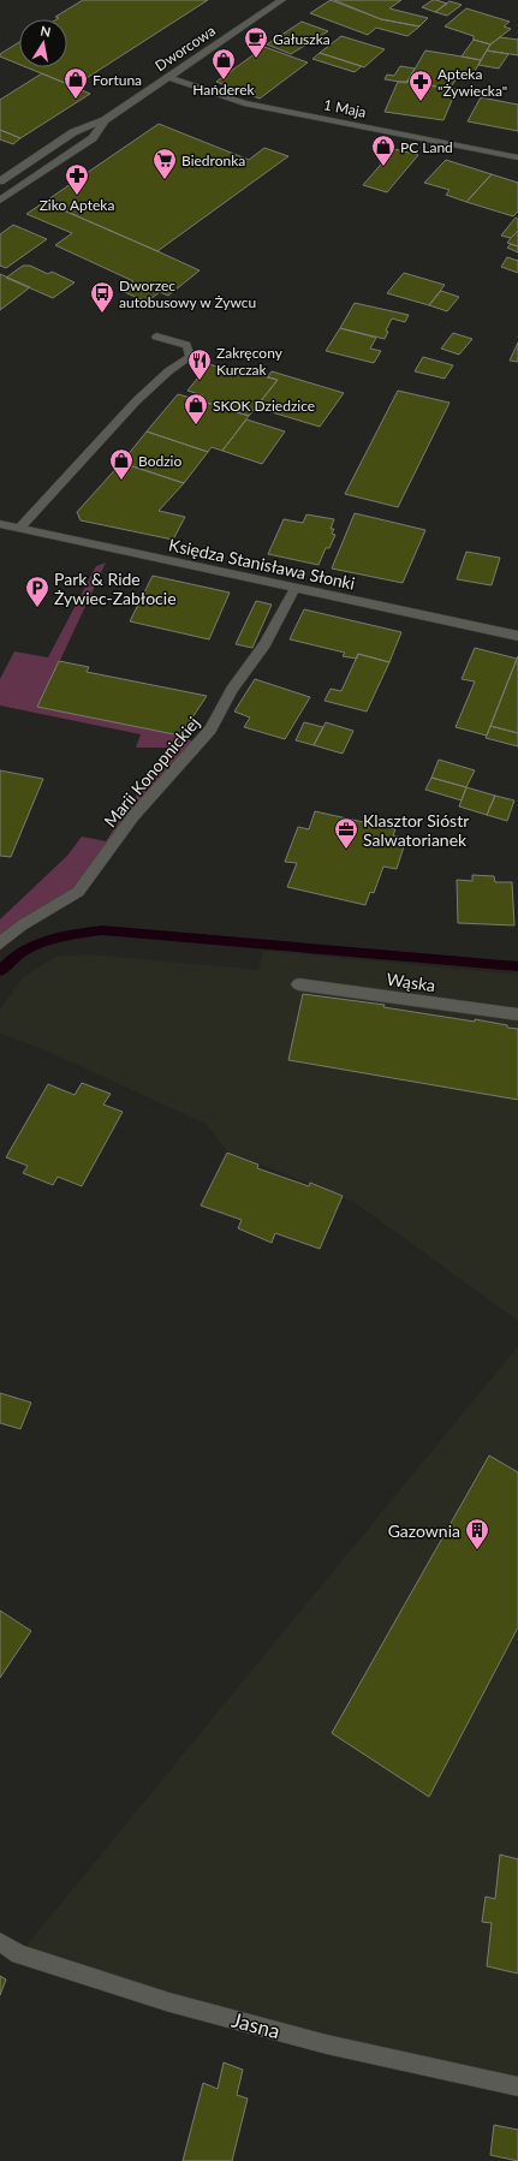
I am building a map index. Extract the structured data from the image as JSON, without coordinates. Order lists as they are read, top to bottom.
{
  "streets": {
    "street": [
      "Dworcowa",
      "1 Maja",
      "Księdza Stanisława Słonki",
      "Marii Konopnickiej",
      "Wąska",
      "Jasna"
    ]
  },
  "crossings": [
    ["Dworcowa", "1 Maja"],
    ["Księdza Stanisława Słonki", "Marii Konopnickiej"]
  ],
  "places": {
    "cafe": ["Gałuszka"],
    "shop": [
      "Hańderek",
      "Fortuna",
      "PC Land",
      "SKOK Dziedzice",
      "Bodzio"
    ],
    "pharmacy": ["Apteka \"Żywiecka\"", "Ziko Apteka"],
    "supermarket": ["Biedronka"],
    "bus stop": ["Dworzec autobusowy w Żywcu"],
    "restaurant": ["Zakręcony Kurczak"],
    "parking": ["Park & Ride Żywiec-Zabłocie"],
    "office": ["Klasztor Sióstr Salwatorianek"],
    "building": ["Gazownia"]
  },
  "north": "top"
}
